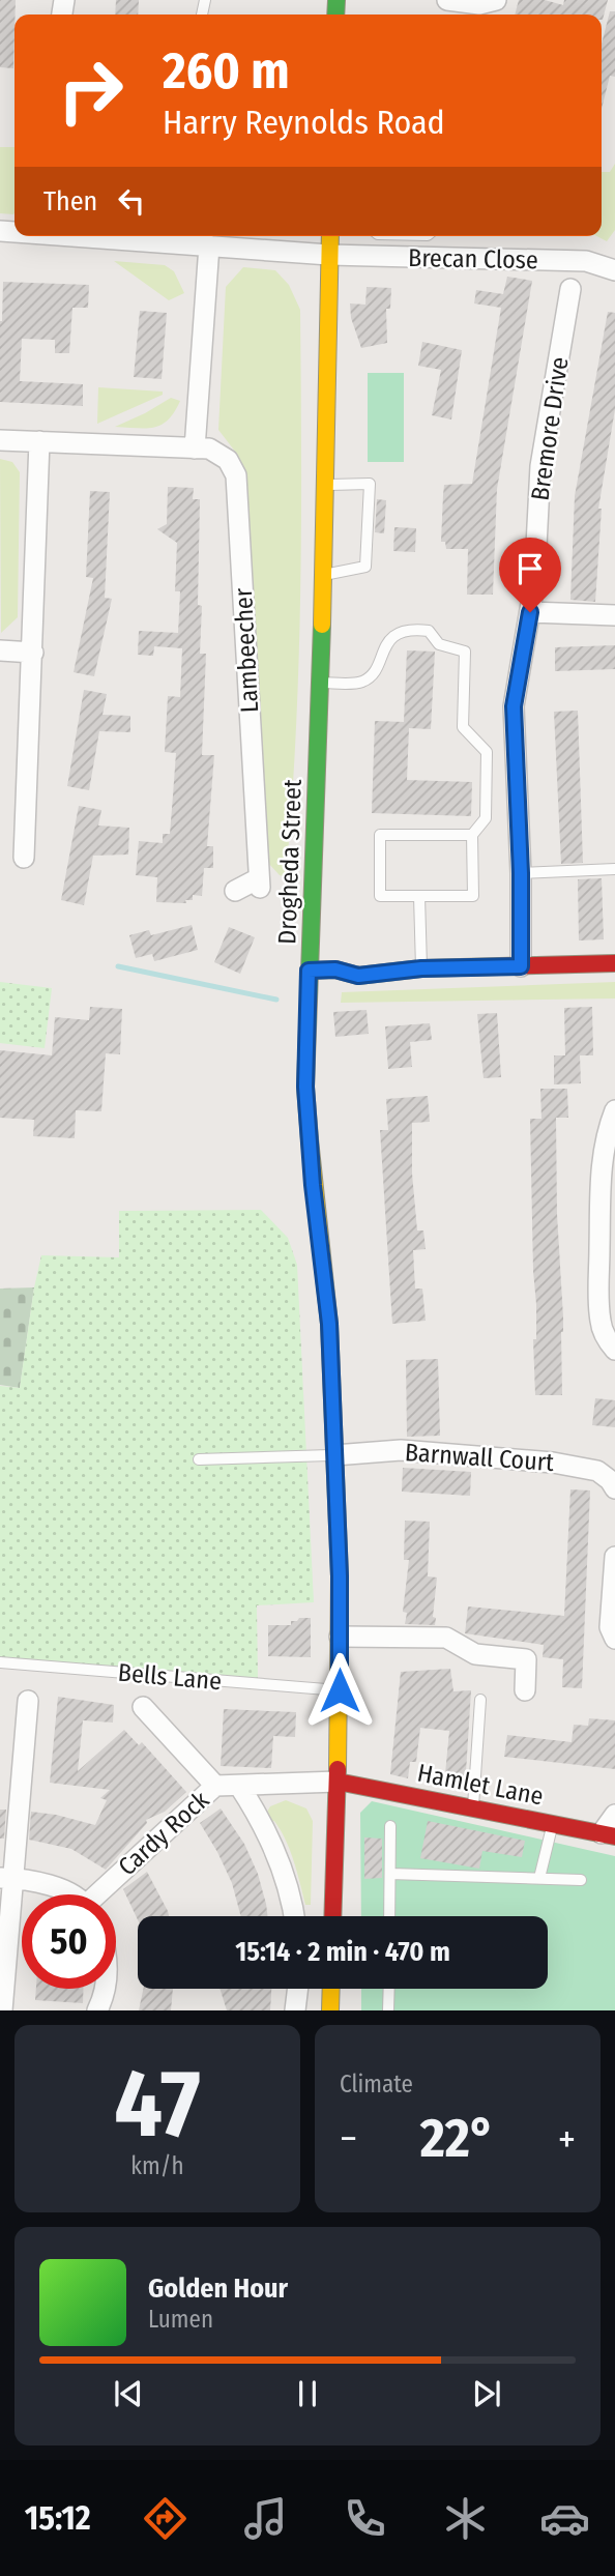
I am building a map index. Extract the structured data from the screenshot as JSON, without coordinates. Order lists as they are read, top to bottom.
{
  "streets": {
    "main road": ["Drogheda Street", "Hamlet Lane"],
    "street": [
      "Brecan Close",
      "Bremore Drive",
      "Lambeecher",
      "Barnwall Court",
      "Cardy Rock"
    ],
    "lane": ["Bells Lane"]
  },
  "crossings": [
    ["Brecan Close", "Drogheda Street"],
    ["Drogheda Street", "Barnwall Court"],
    ["Drogheda Street", "Bells Lane"],
    ["Drogheda Street", "Hamlet Lane"],
    ["Drogheda Street", "Cardy Rock"],
    ["Hamlet Lane", "Cardy Rock"]
  ],
  "page": {
    "turn": ["260 m", "Harry Reynolds Road"],
    "then": "Then",
    "limit": "50",
    "trip": "15:14 · 2 min · 470 m",
    "tile": [
      ["47", "km/h"],
      "Climate"
    ],
    "heat": ["−", "22°", "+"],
    "song": ["Golden Hour", "Lumen"],
    "tabs": "15:12"
  }
}
